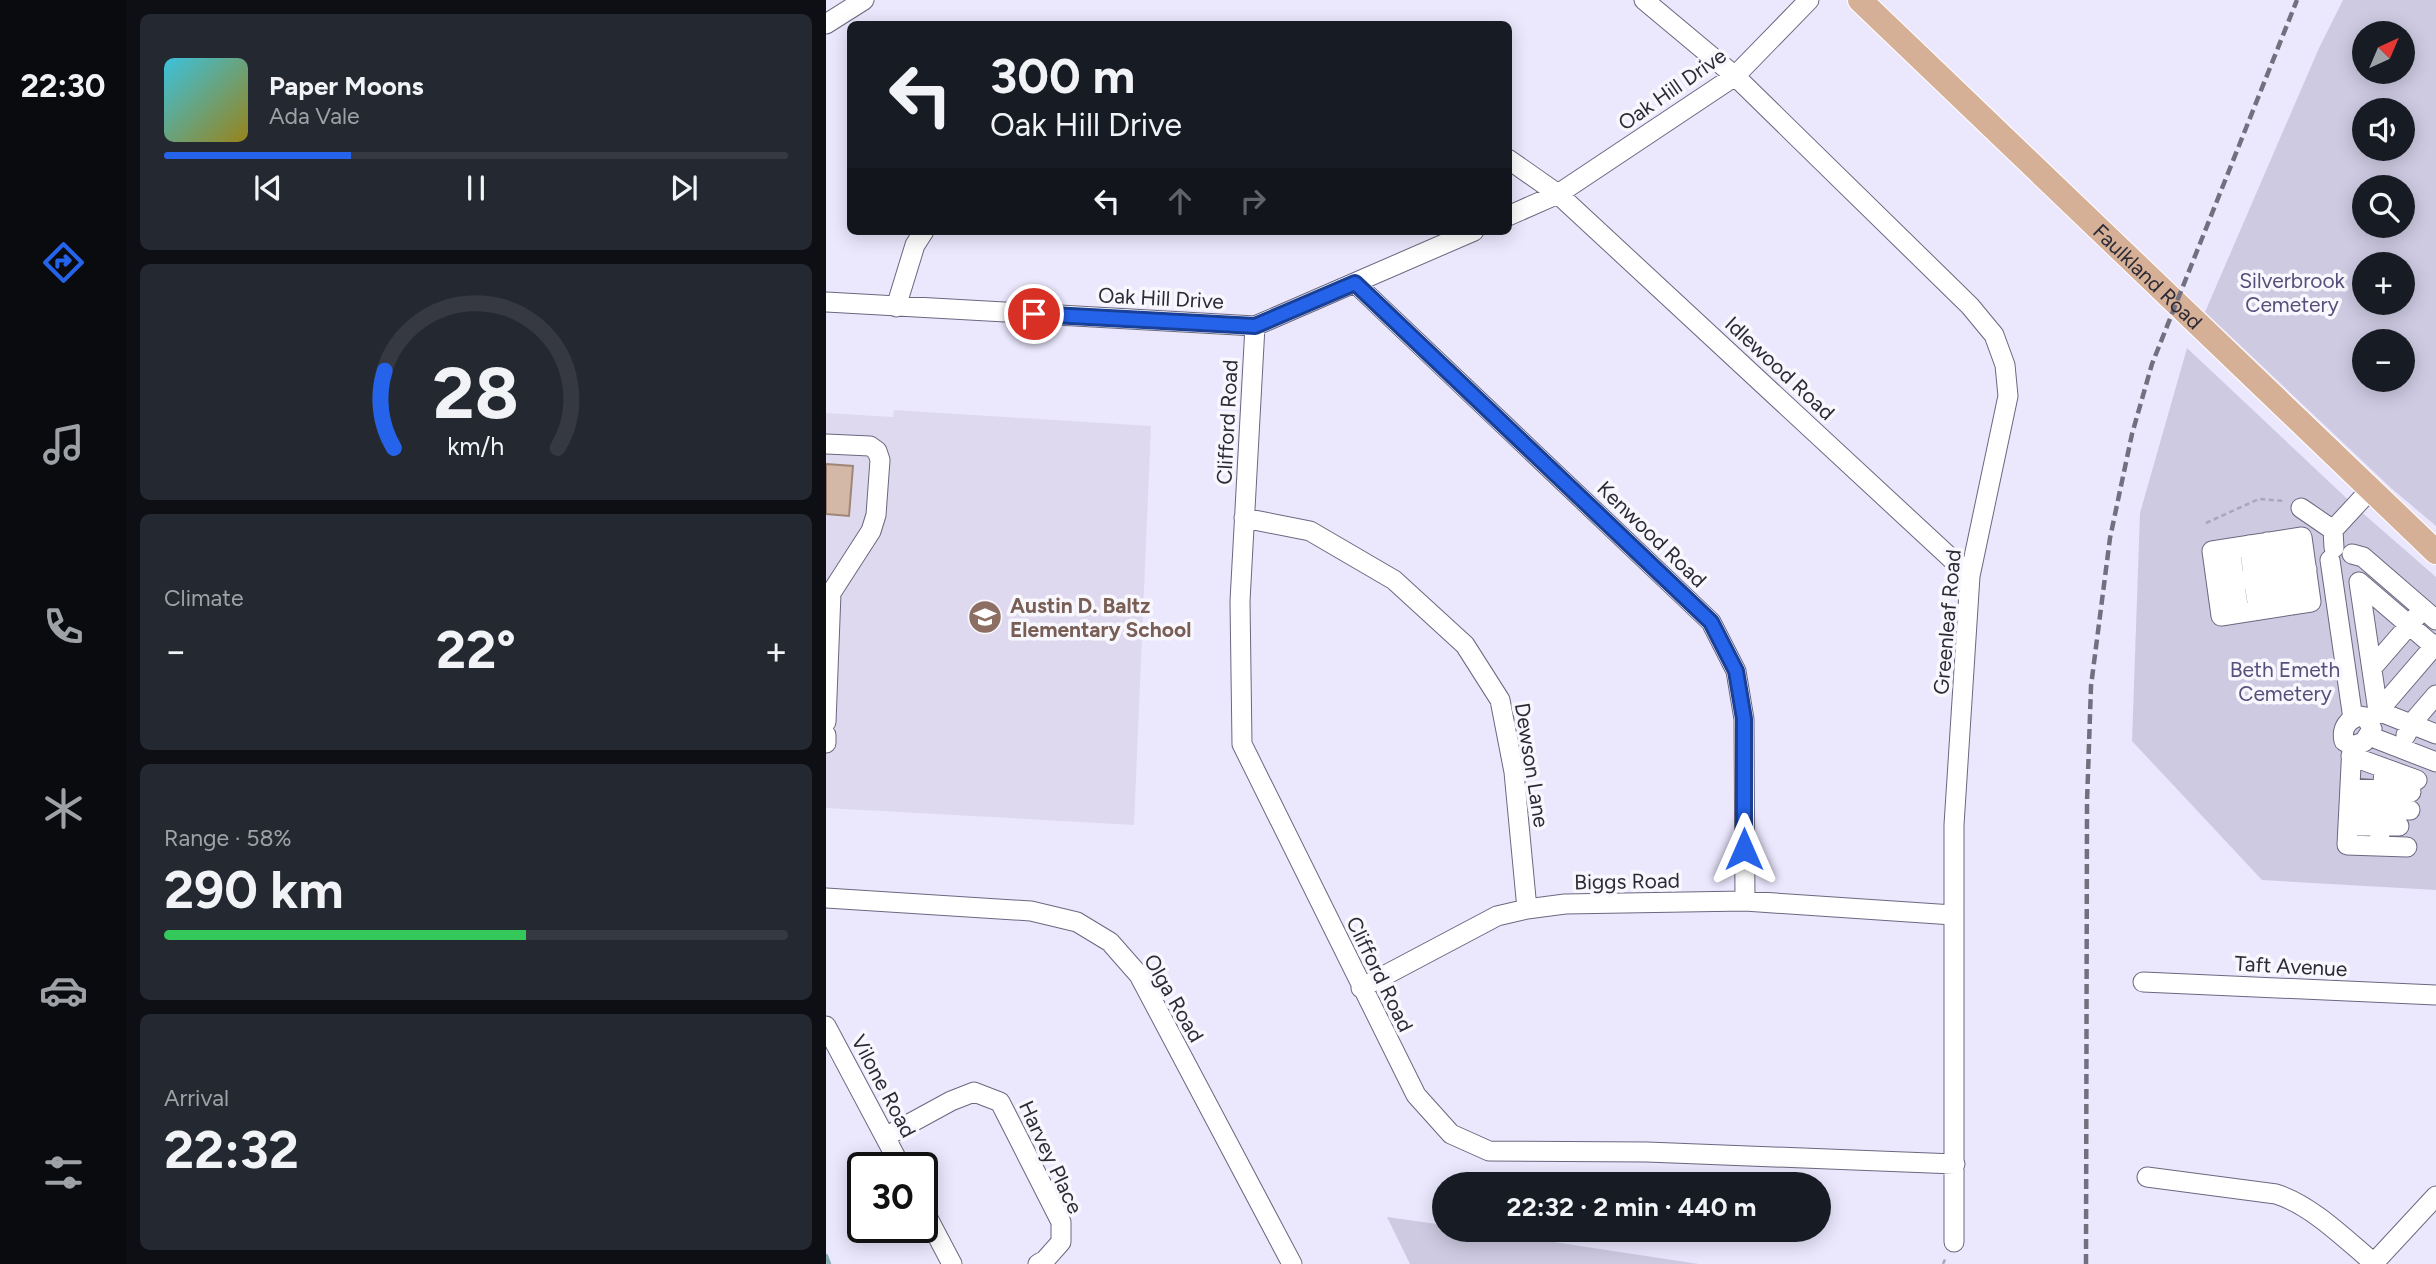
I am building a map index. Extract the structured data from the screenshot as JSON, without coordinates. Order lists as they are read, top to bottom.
{
  "streets": {
    "main road": ["Faulkland Road"],
    "street": [
      "Oak Hill Drive",
      "Idlewood Road",
      "Clifford Road",
      "Kenwood Road",
      "Greenleaf Road",
      "Dewson Lane",
      "Biggs Road",
      "Taft Avenue",
      "Olga Road",
      "Vilone Road",
      "Harvey Place"
    ]
  },
  "crossings": [
    ["Oak Hill Drive", "Idlewood Road"],
    ["Oak Hill Drive", "Clifford Road"],
    ["Oak Hill Drive", "Kenwood Road"],
    ["Oak Hill Drive", "Greenleaf Road"],
    ["Idlewood Road", "Greenleaf Road"],
    ["Clifford Road", "Greenleaf Road"],
    ["Clifford Road", "Dewson Lane"],
    ["Clifford Road", "Biggs Road"],
    ["Kenwood Road", "Biggs Road"],
    ["Greenleaf Road", "Biggs Road"],
    ["Dewson Lane", "Biggs Road"],
    ["Vilone Road", "Harvey Place"]
  ],
  "parks": ["Silverbrook Cemetery", "Beth Emeth Cemetery"],
  "places": {
    "school or university": ["Austin D. Baltz Elementary School"]
  },
  "north": "top right",
  "page": {
    "tabs": "22:30",
    "map_buttons": ["+", "−"],
    "turn": ["300 m", "Oak Hill Drive"],
    "song": ["Paper Moons", "Ada Vale"],
    "tile": [
      "Climate",
      ["Range · 58%", "290 km"],
      ["Arrival", "22:32"]
    ],
    "heat": ["−", "22°", "+"],
    "limit": "30",
    "trip": "22:32 · 2 min · 440 m",
    "gauge": ["28", "km/h"]
  }
}
